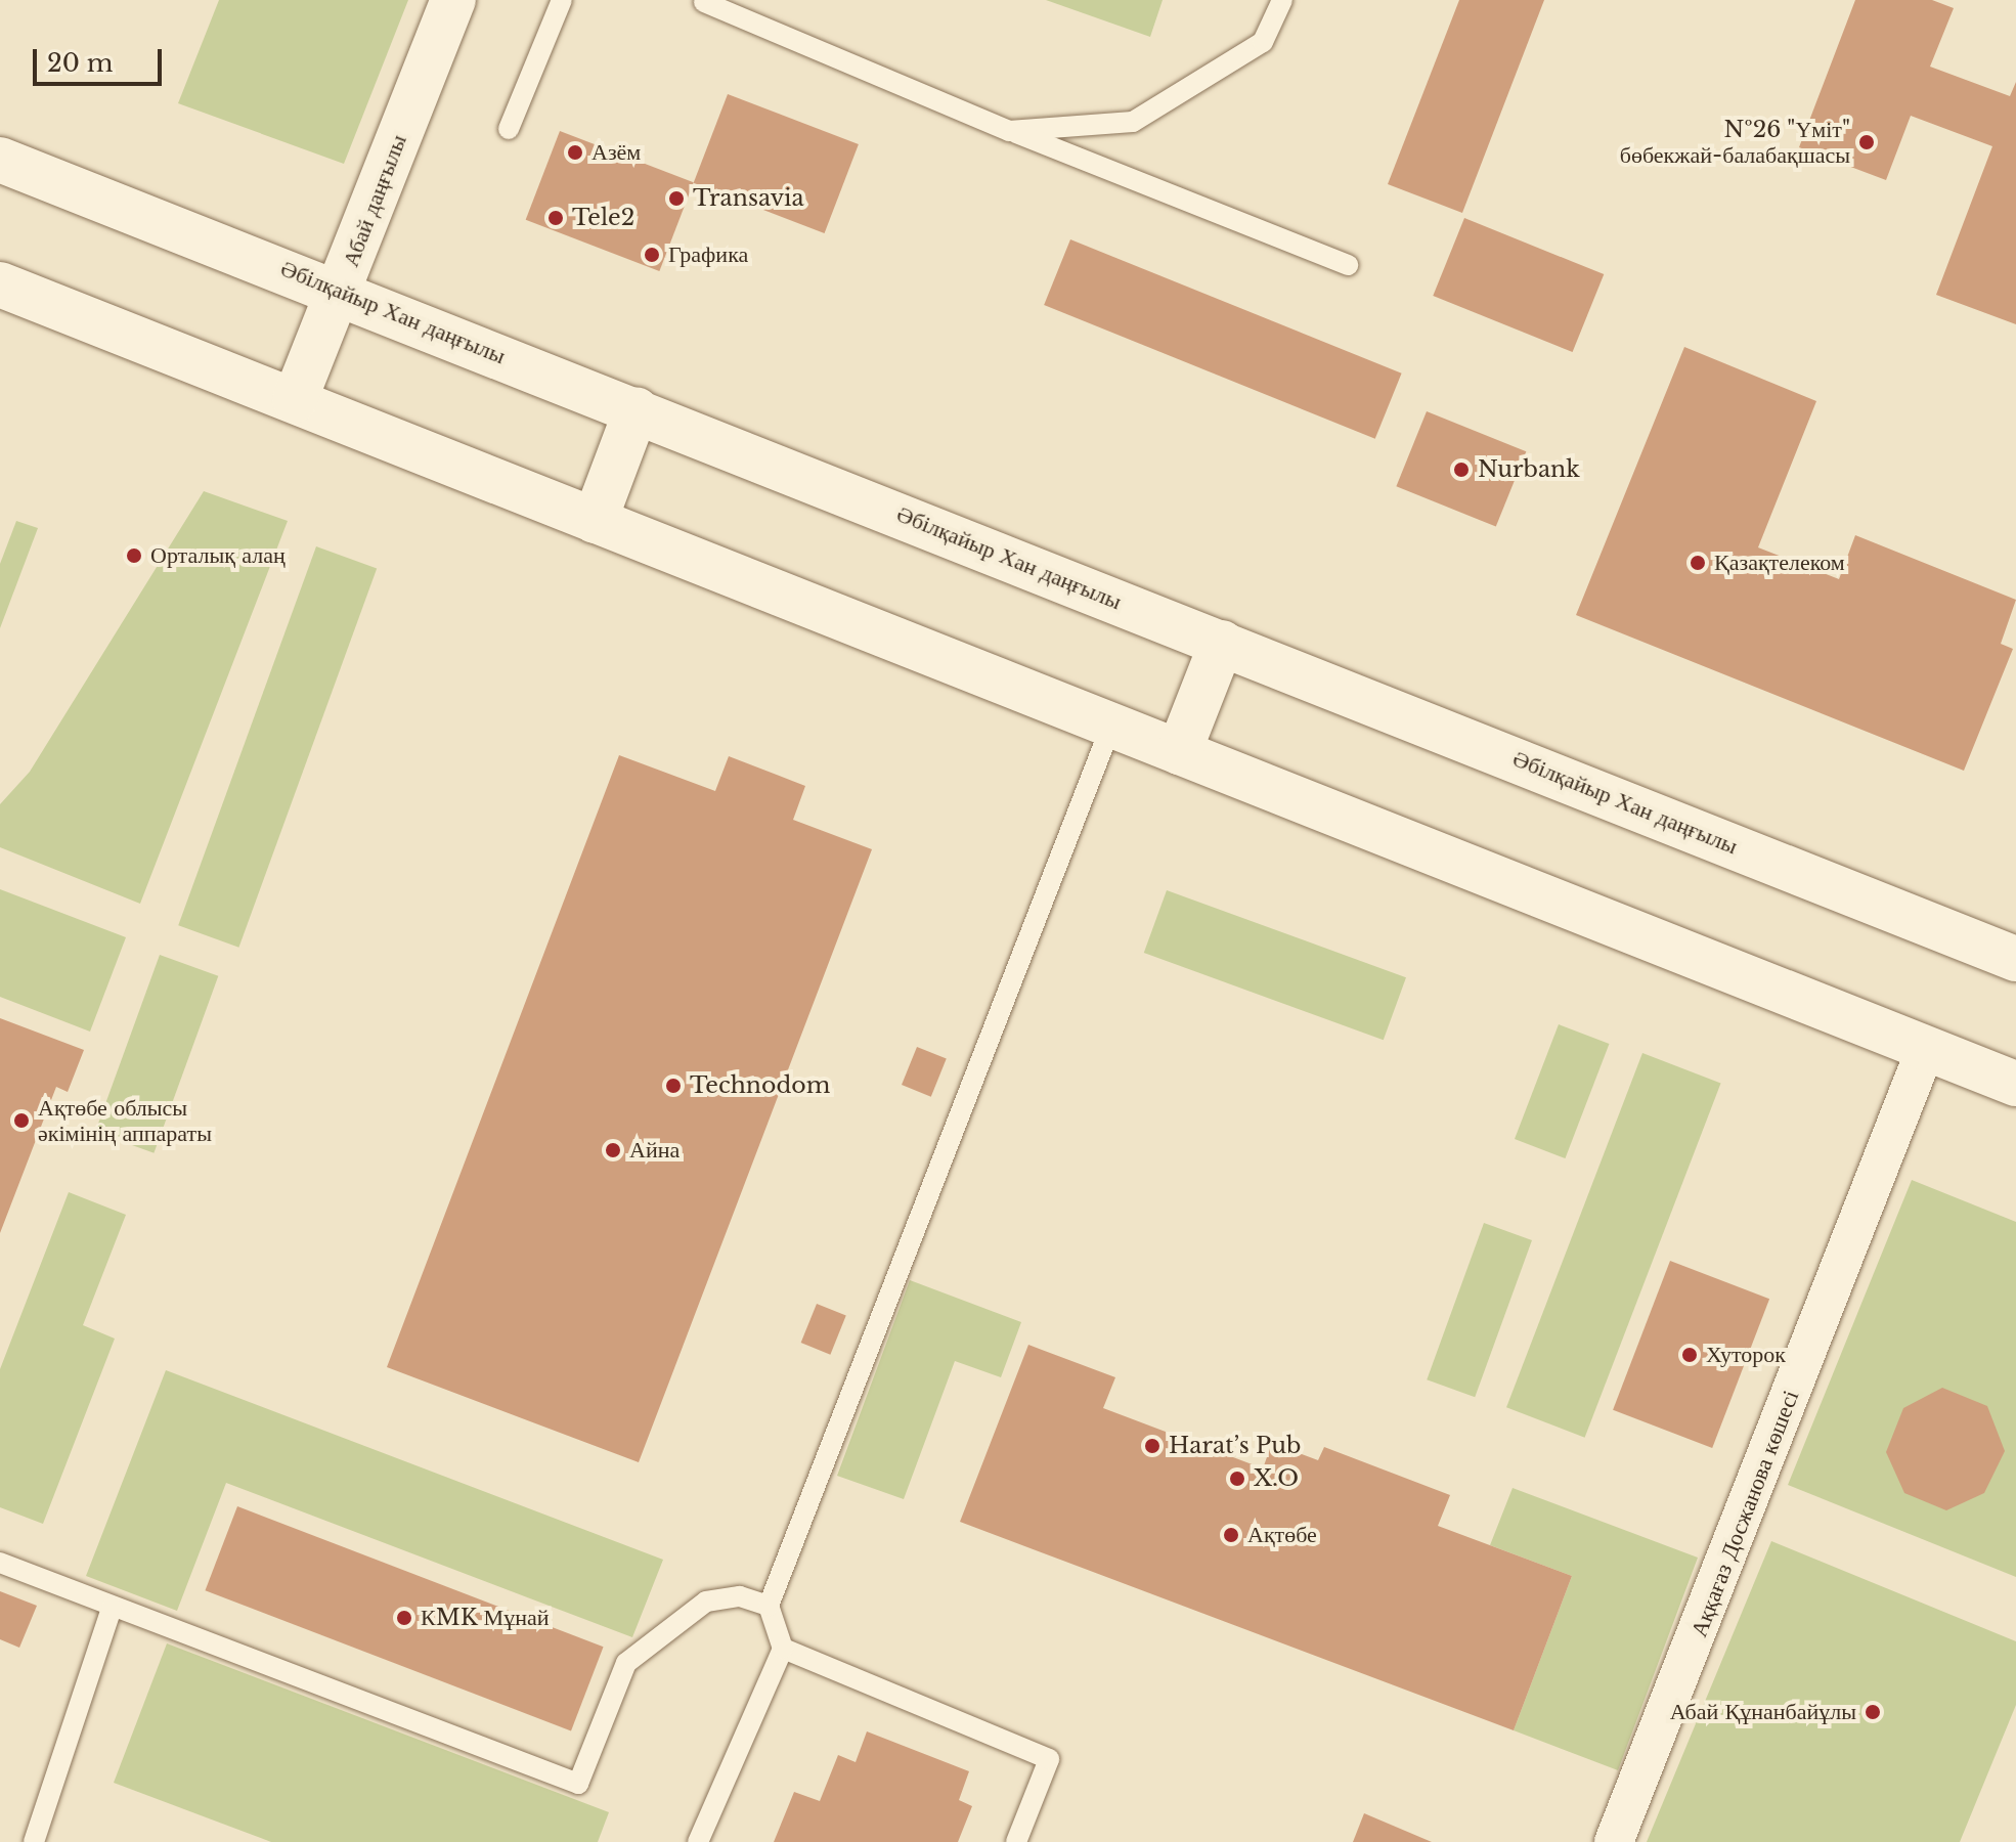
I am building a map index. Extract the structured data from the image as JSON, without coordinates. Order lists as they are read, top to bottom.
{
  "streets": {
    "main road": ["Абай даңғылы", "Әбілқайыр Хан даңғылы"],
    "street": ["Аққағаз Досжанова көшесі"]
  },
  "crossings": [
    ["Абай даңғылы", "Әбілқайыр Хан даңғылы"]
  ],
  "places": [
    "№26 \"Үміт\" бөбекжай-балабақшасы",
    "Азём",
    "Transavia",
    "Tele2",
    "Графика",
    "Nurbank",
    "Орталық алаң",
    "Қазақтелеком",
    "Technodom",
    "Ақтөбе облысы әкімінің аппараты",
    "Айна",
    "Хуторок",
    "Harat’s Pub",
    "X.O",
    "Ақтөбе",
    "КMK Мұнай",
    "Абай Құнанбайұлы"
  ],
  "scale_bar": "20 m"
}
